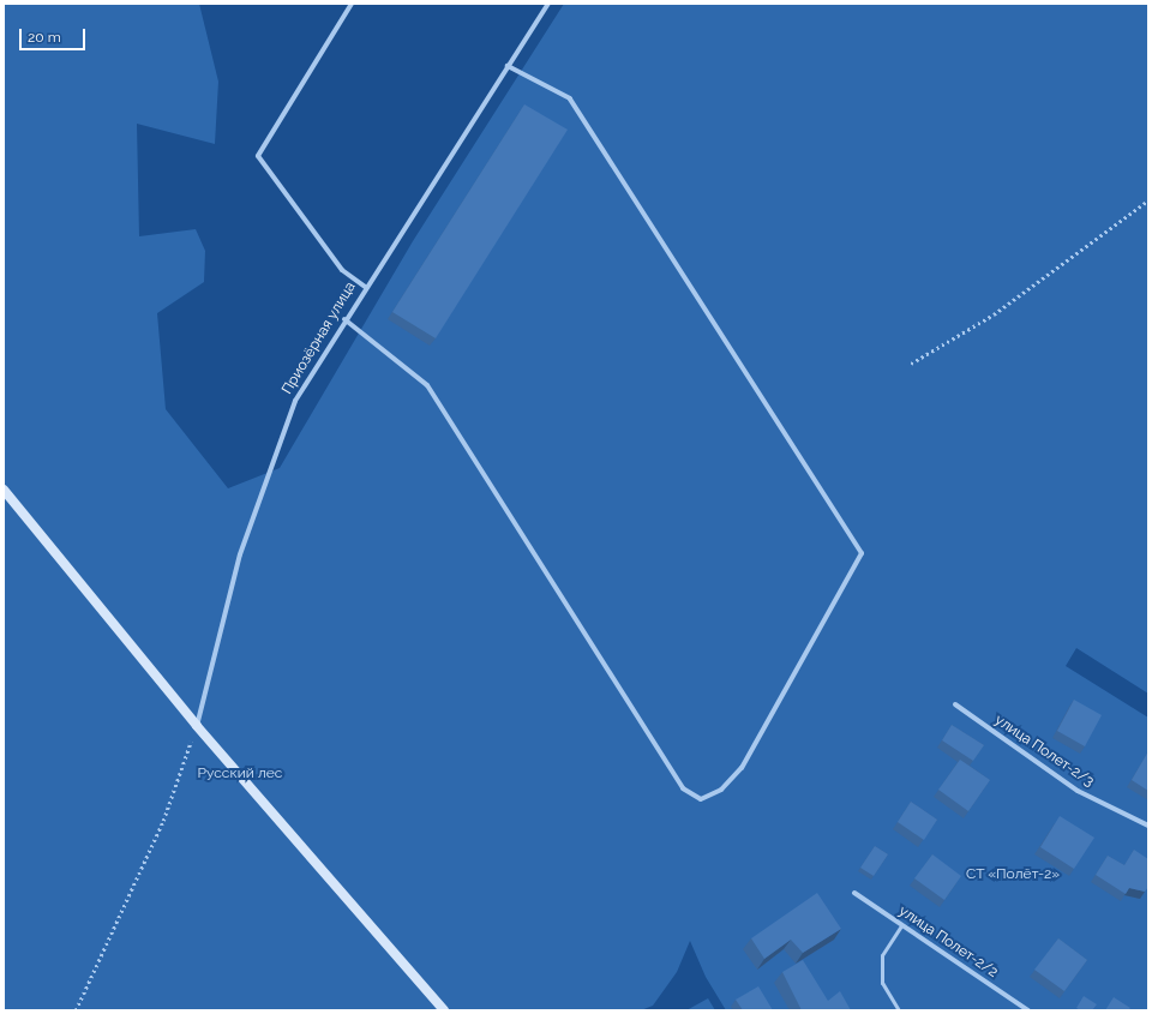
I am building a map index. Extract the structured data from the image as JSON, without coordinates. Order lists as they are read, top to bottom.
{
  "streets": {
    "street": ["Приозёрная улица", "улица Полет-2/3", "улица Полет-2/2"]
  },
  "parks": ["Русский лес", "СТ «Полёт-2»"],
  "scale_bar": "20 m"
}
